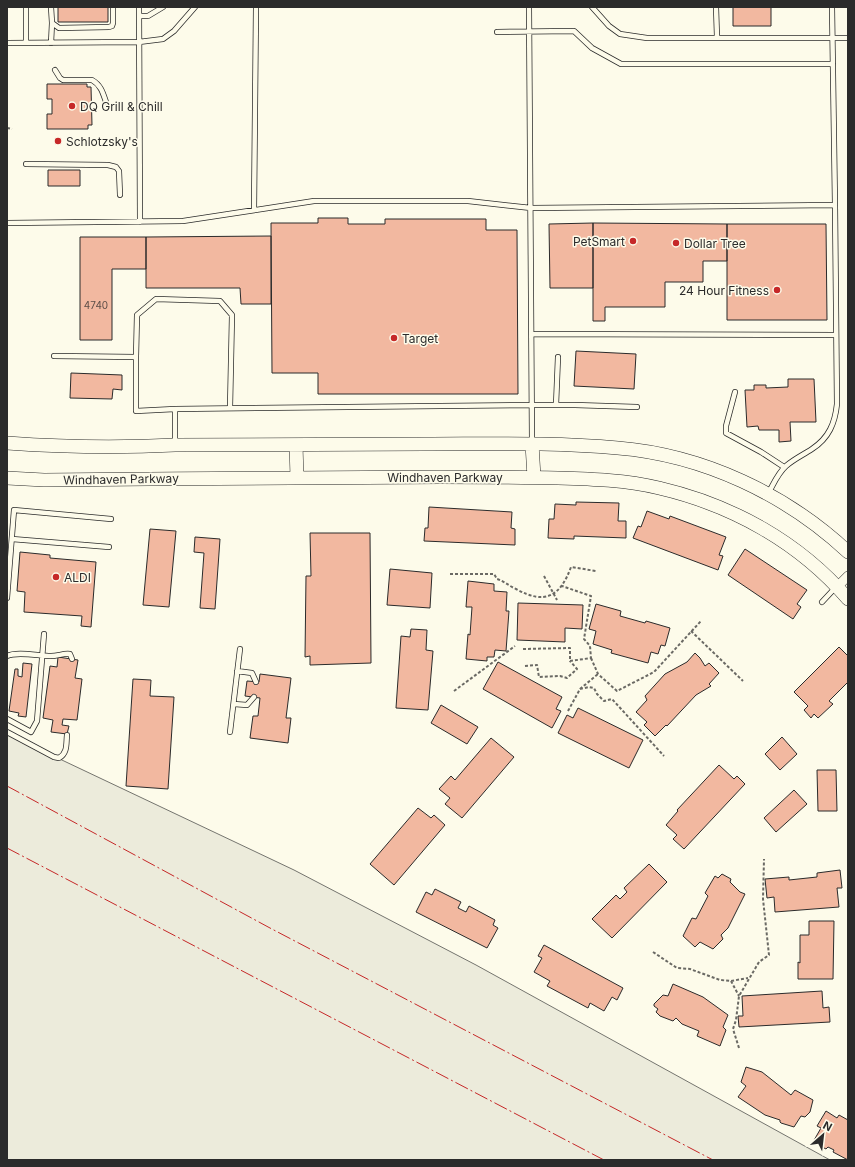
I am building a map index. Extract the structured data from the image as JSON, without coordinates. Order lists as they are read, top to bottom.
{
  "streets": {
    "main road": ["Windhaven Parkway"]
  },
  "places": [
    "DQ Grill & Chill",
    "Schlotzsky's",
    "PetSmart",
    "Dollar Tree",
    "24 Hour Fitness",
    "Target",
    "ALDI"
  ],
  "house_numbers": ["4740"],
  "north": "top right"
}
